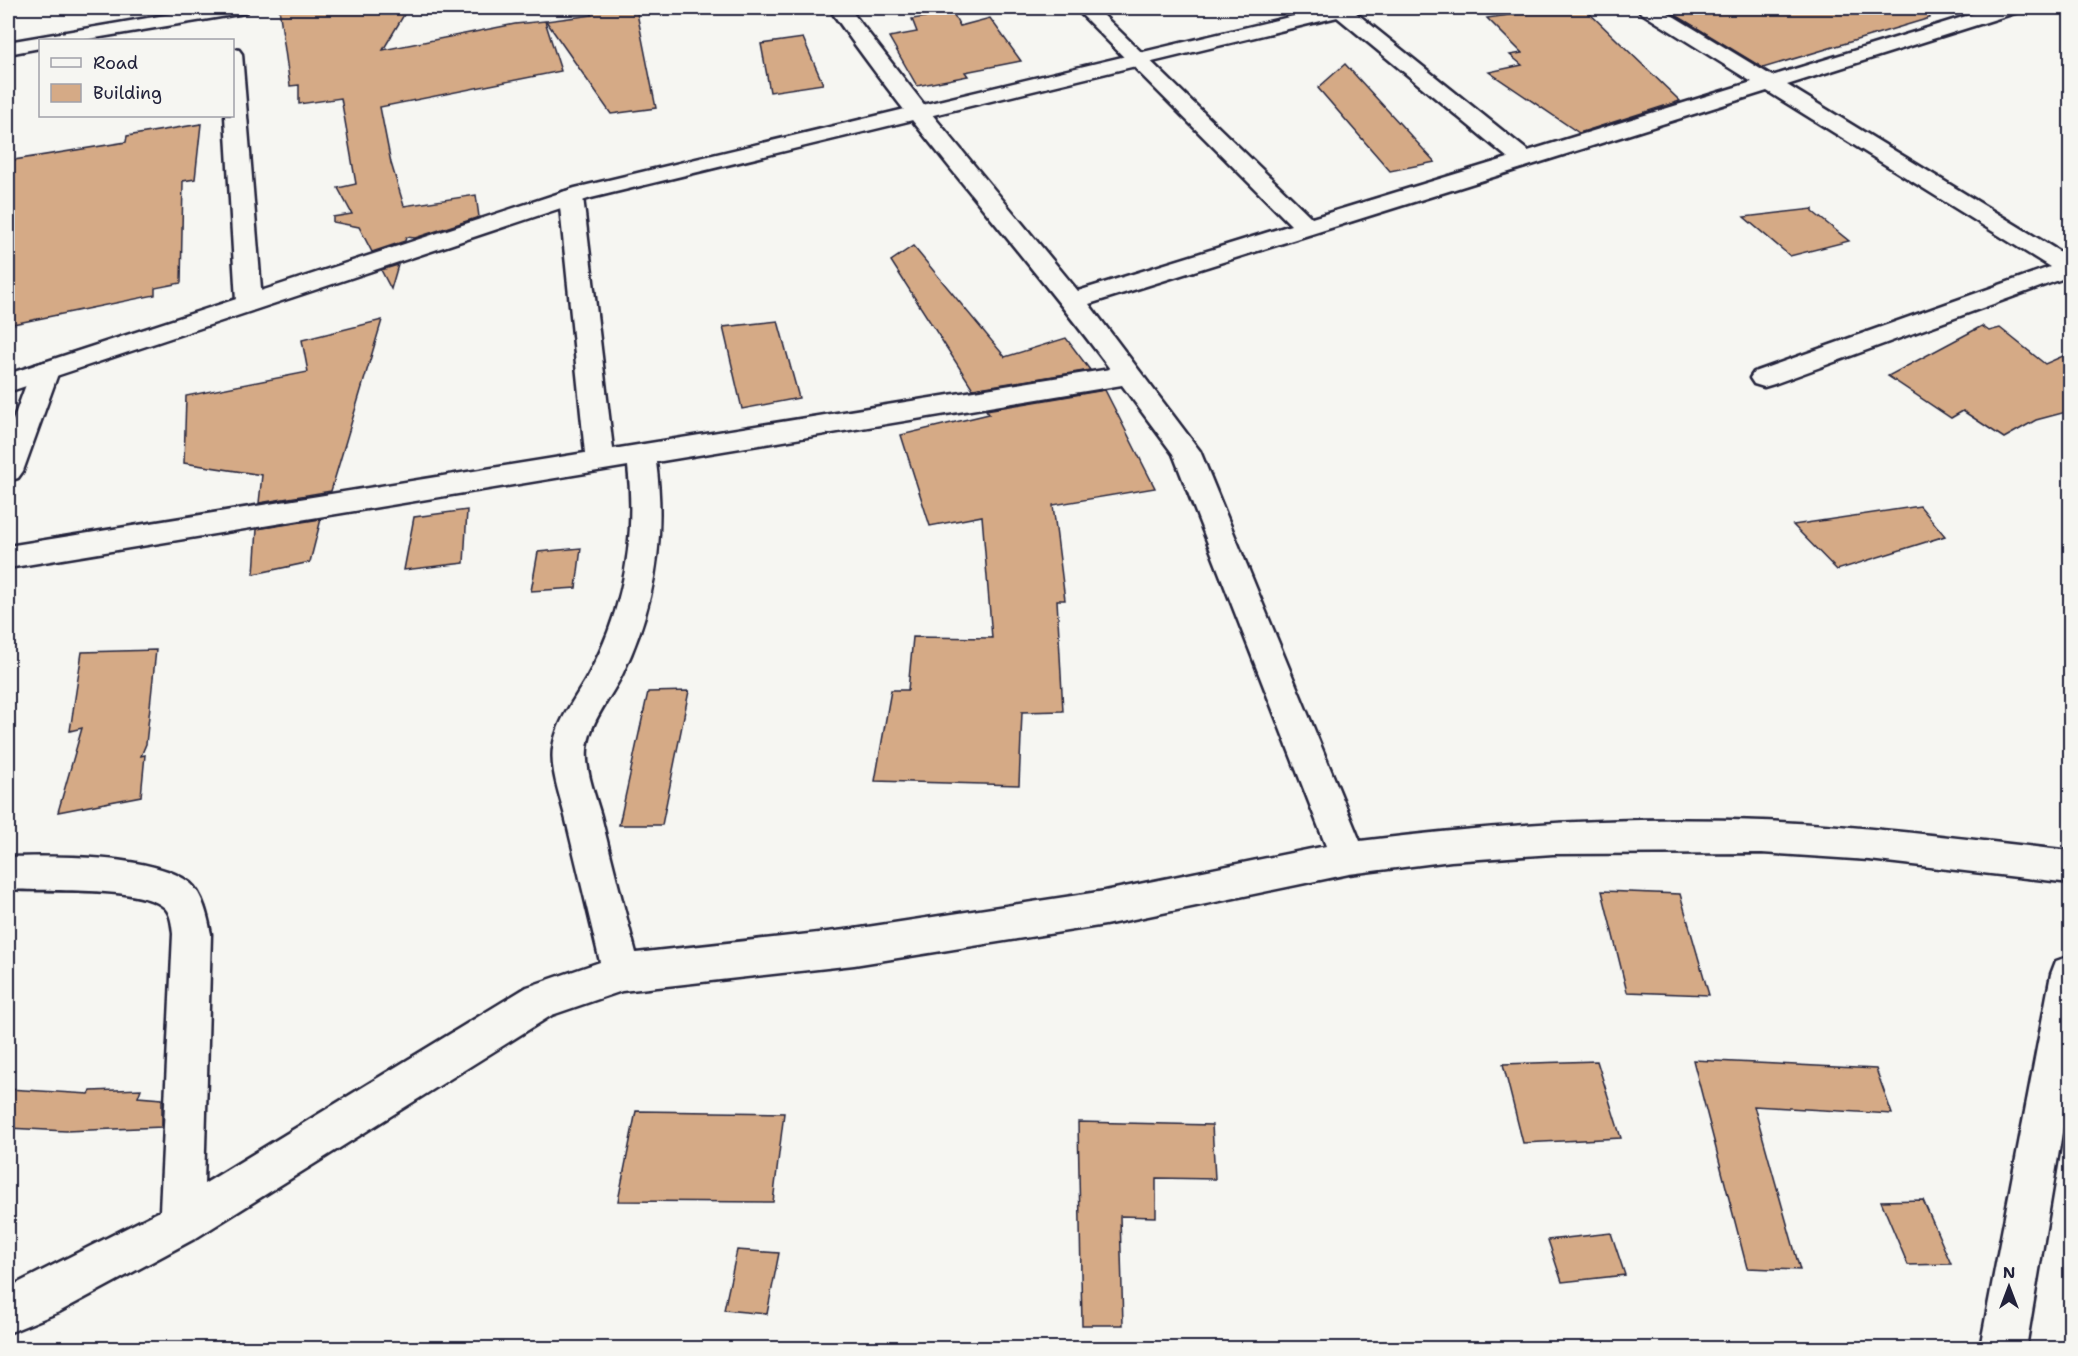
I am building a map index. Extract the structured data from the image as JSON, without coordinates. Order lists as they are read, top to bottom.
{
  "legend": ["Road", "Building"],
  "north": "top"
}
